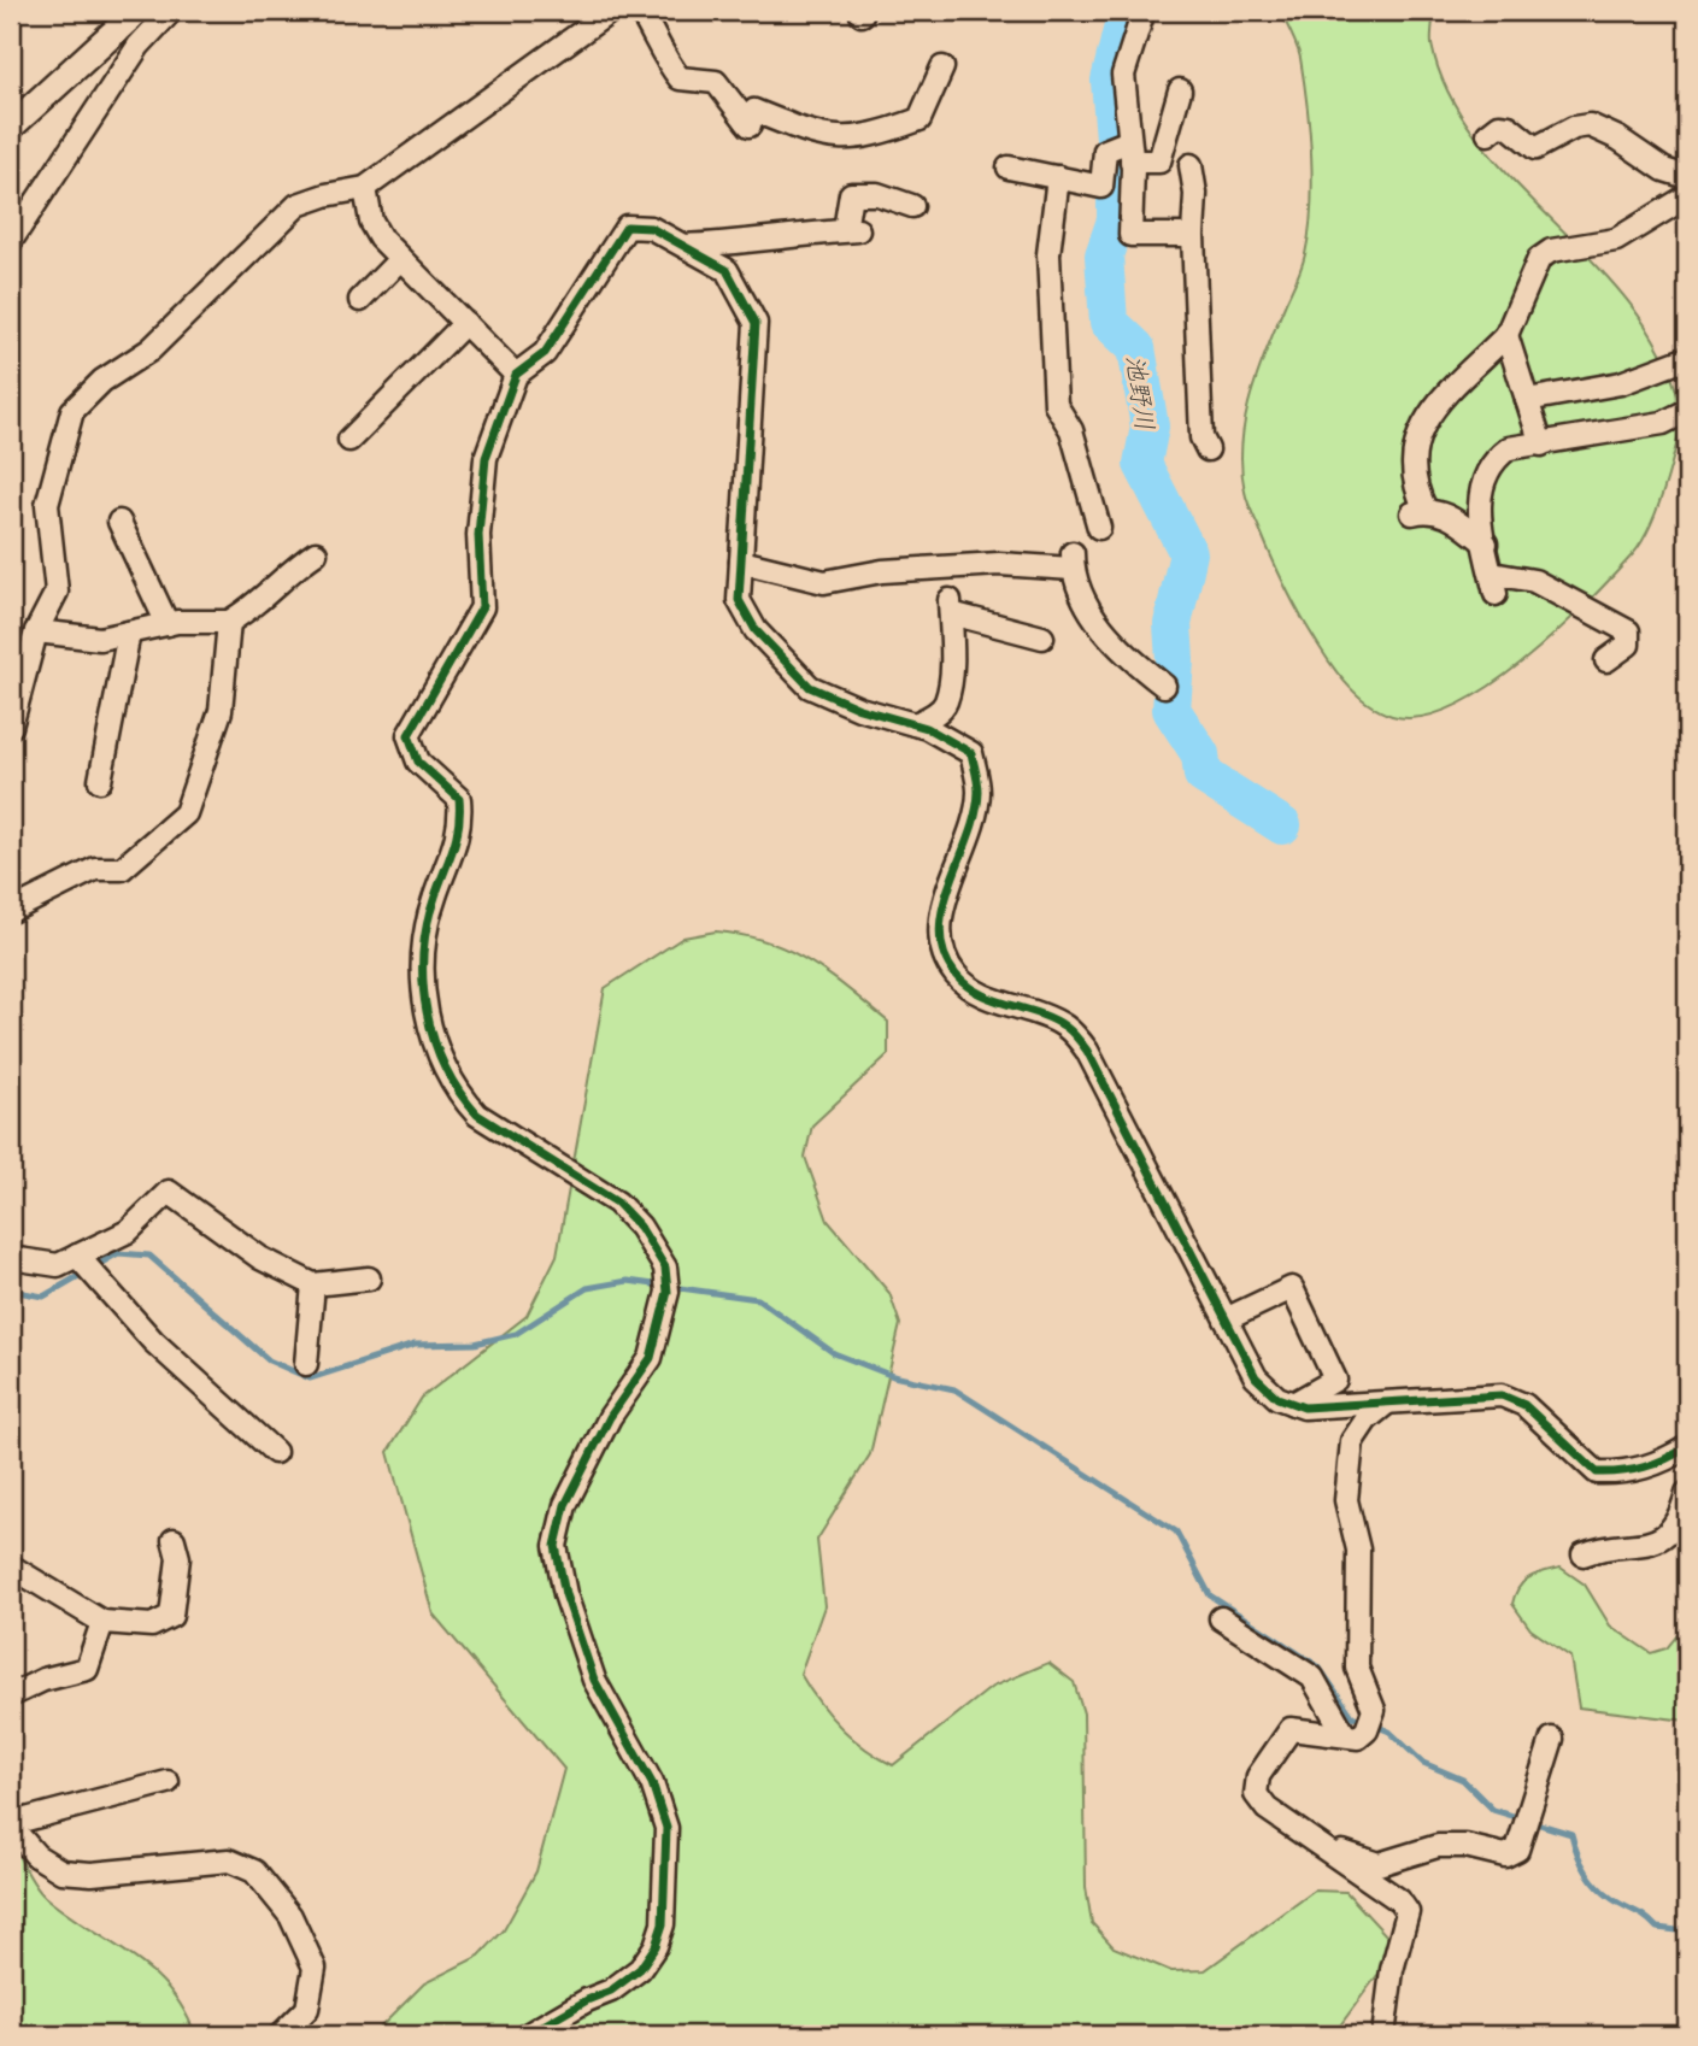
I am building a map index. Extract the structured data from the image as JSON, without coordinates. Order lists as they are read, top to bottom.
{
  "water": ["池野川"]
}
